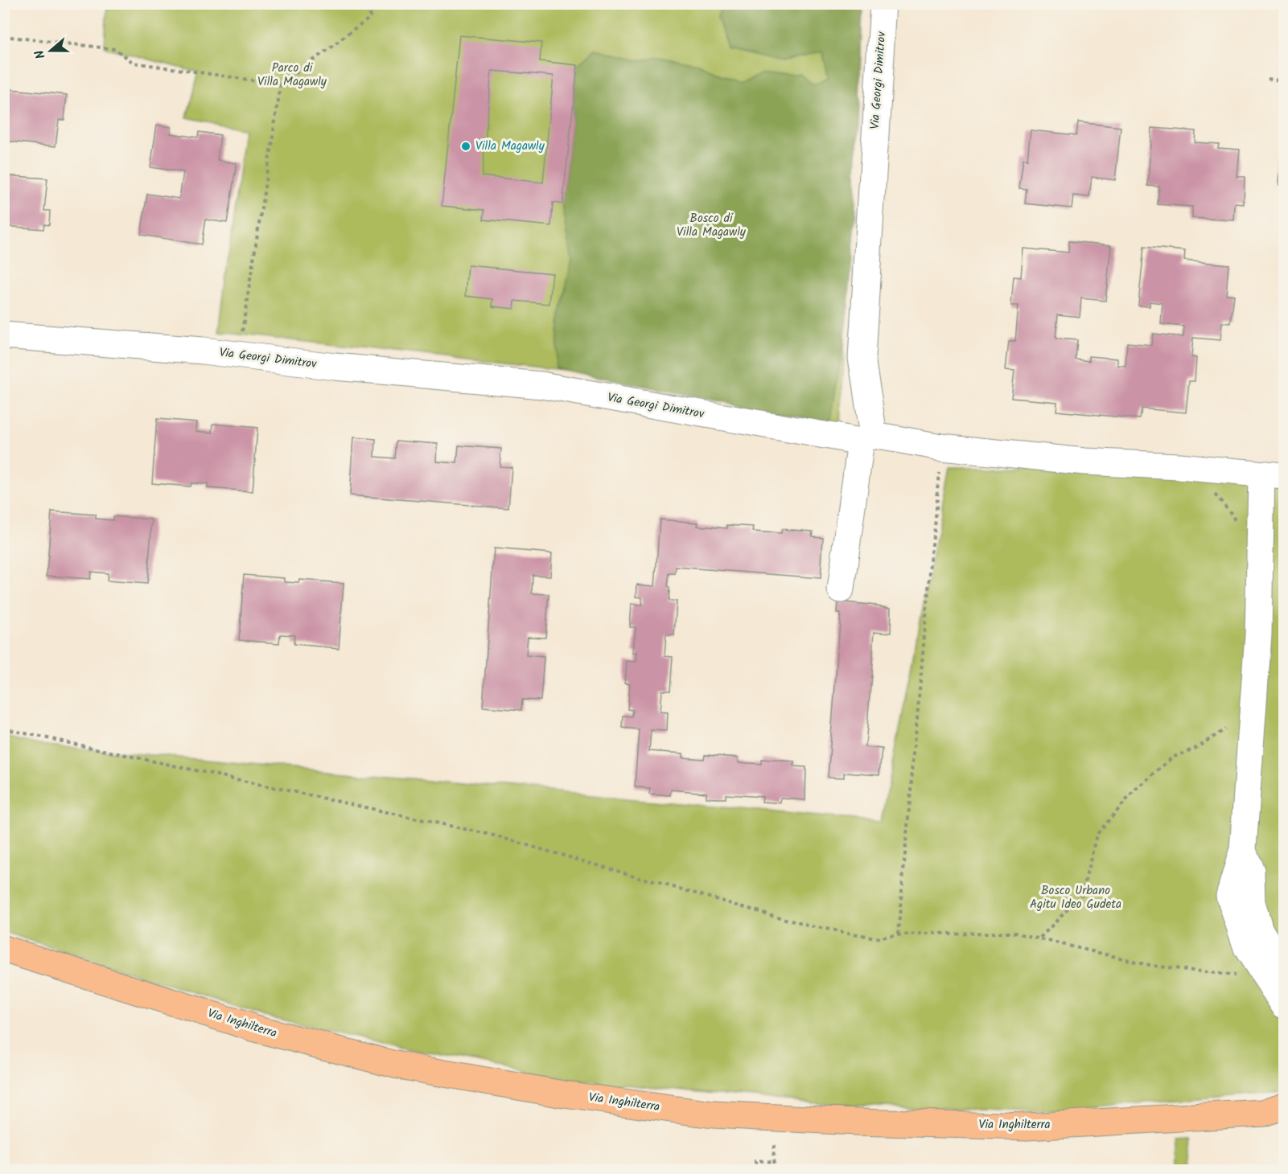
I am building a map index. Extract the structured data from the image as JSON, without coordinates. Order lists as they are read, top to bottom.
{
  "streets": {
    "main road": ["Via Inghilterra"],
    "street": ["Via Georgi Dimitrov"]
  },
  "parks": ["Parco di Villa Magawly", "Bosco di Villa Magawly", "Bosco Urbano Agitu Ideo Gudeta"],
  "places": ["Villa Magawly"],
  "north": "left"
}
